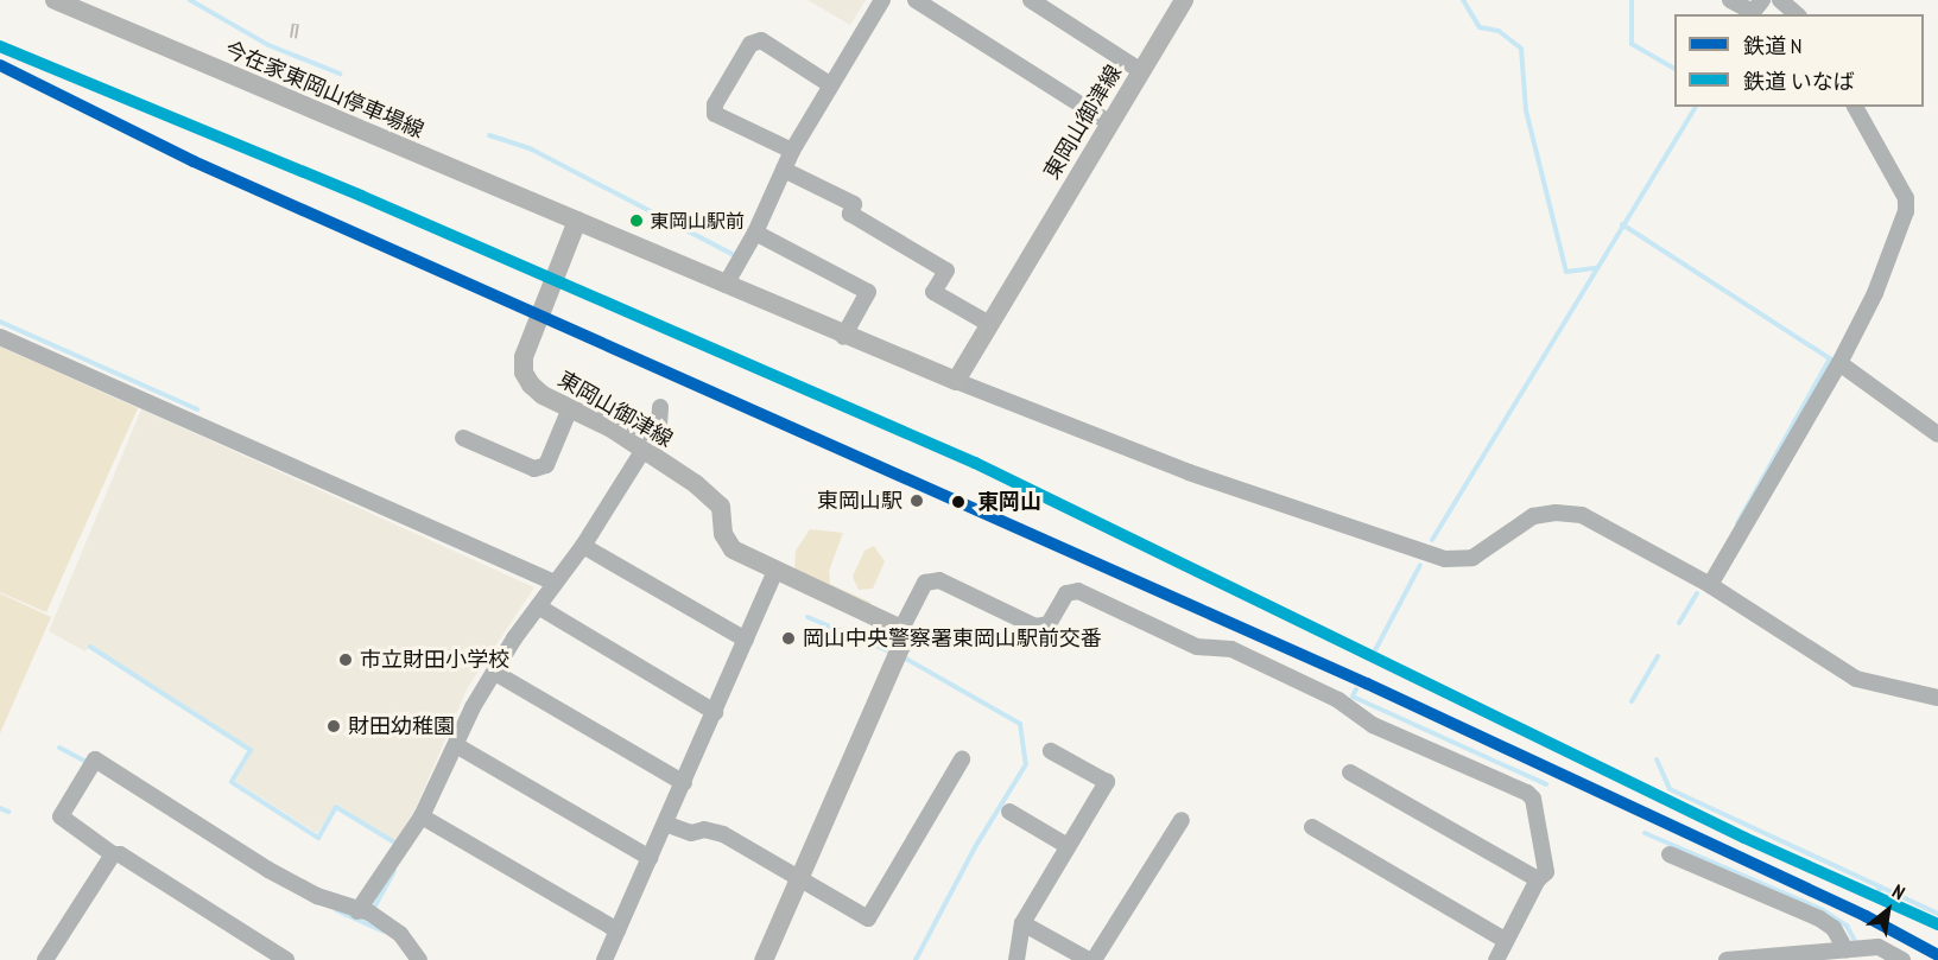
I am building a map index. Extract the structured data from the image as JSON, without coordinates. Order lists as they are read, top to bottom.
{
  "streets": {
    "main road": ["今在家東岡山停車場線", "東岡山御津線"]
  },
  "crossings": [
    ["今在家東岡山停車場線", "東岡山御津線"]
  ],
  "places": [
    "東岡山駅前",
    "東岡山駅",
    "東岡山",
    "岡山中央警察署東岡山駅前交番",
    "市立財田小学校",
    "財田幼稚園"
  ],
  "lines": ["rail line いなば", "rail line N"],
  "legend": ["鉄道 N", "鉄道 いなば"],
  "north": "top right"
}
